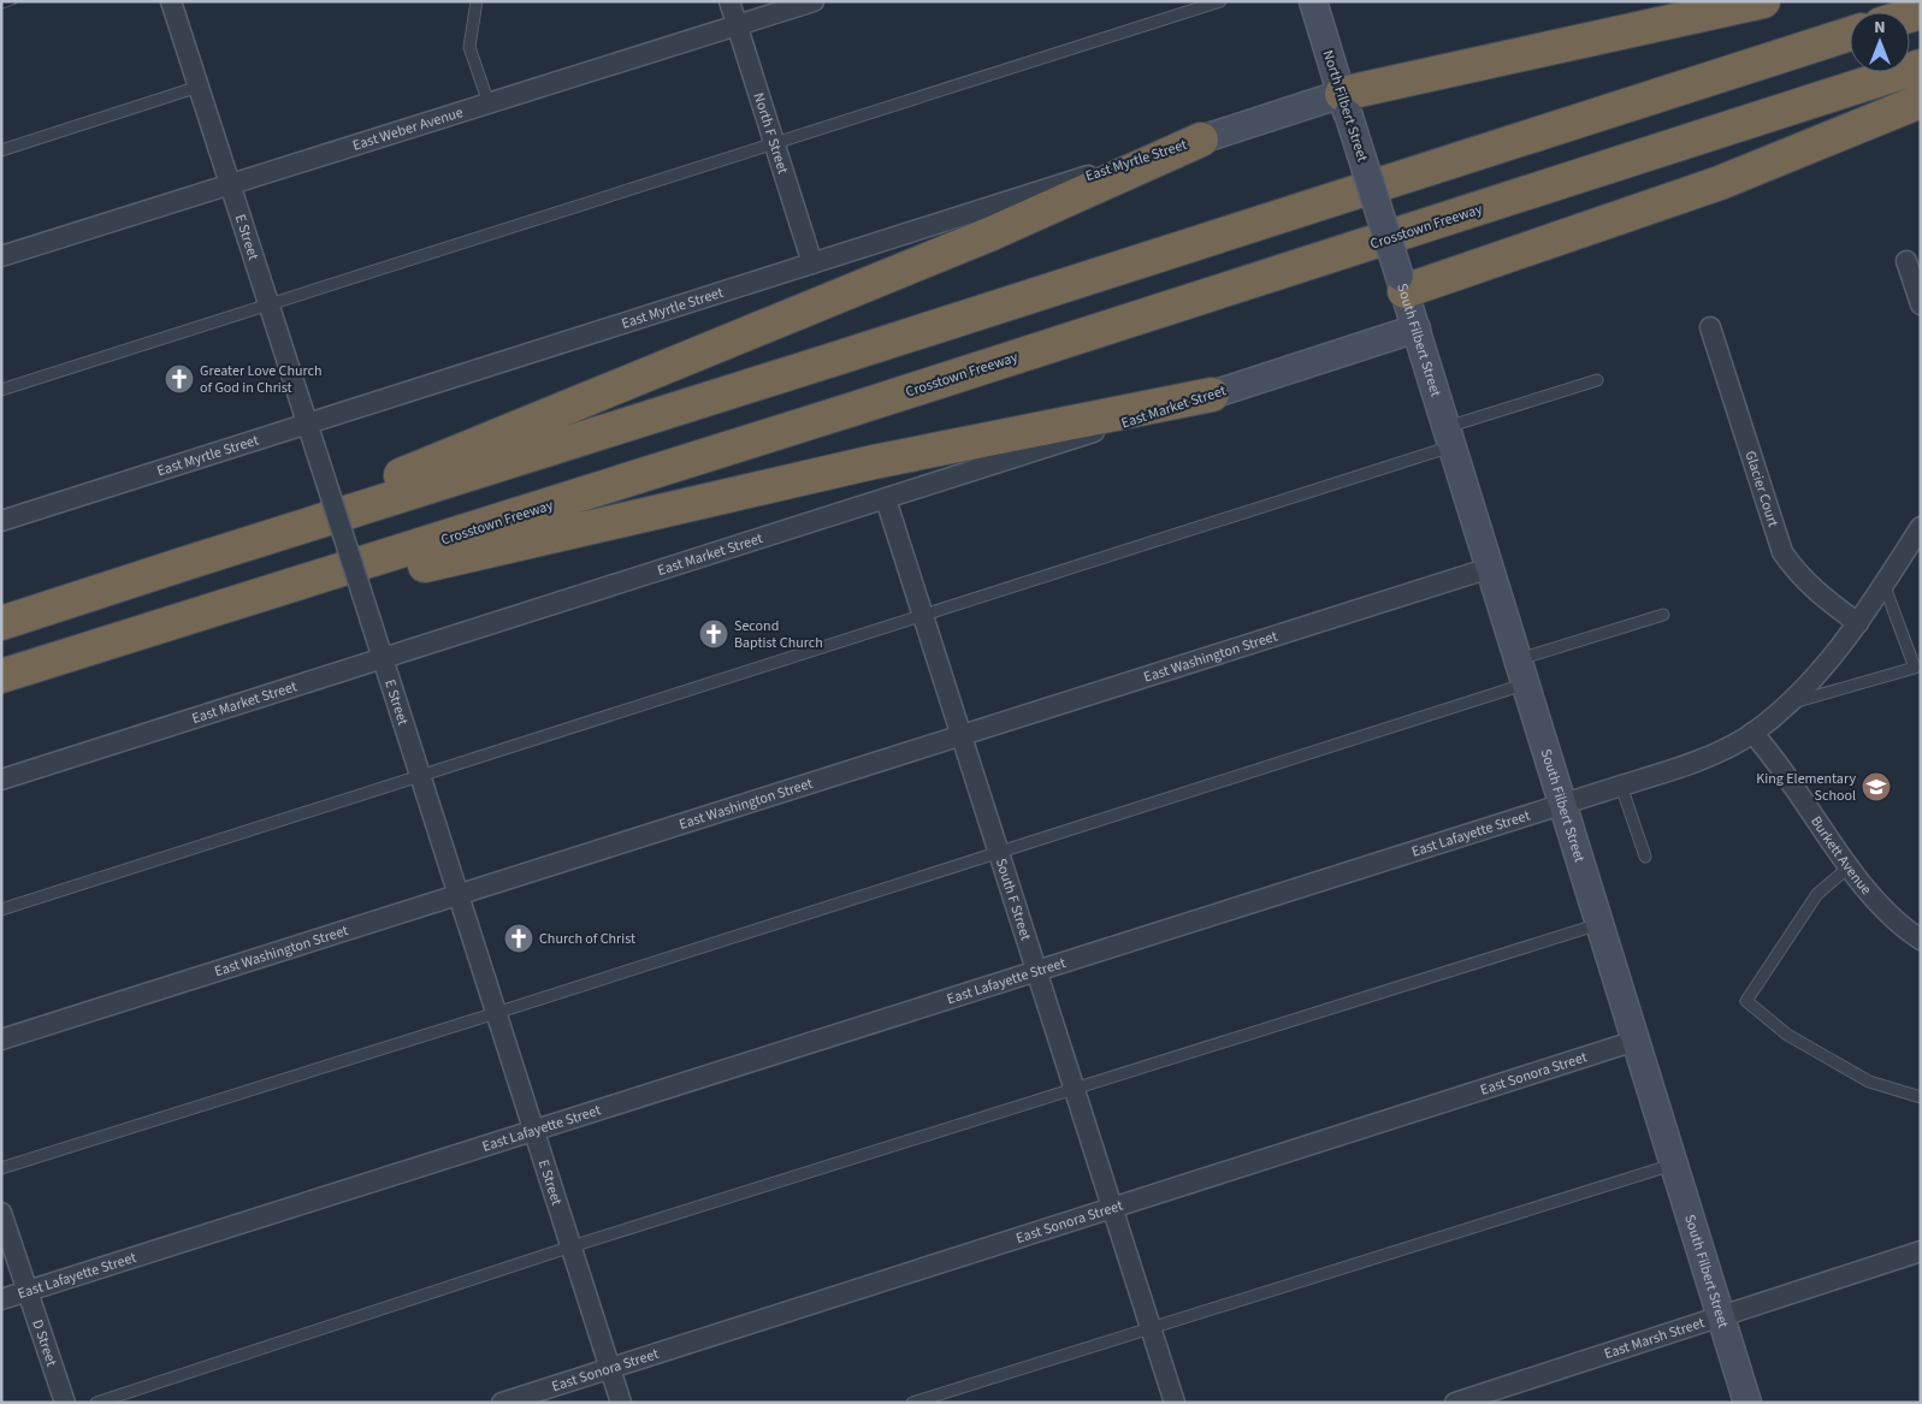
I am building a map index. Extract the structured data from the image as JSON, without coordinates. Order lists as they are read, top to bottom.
{
  "streets": {
    "highway": ["Crosstown Freeway"],
    "street": [
      "North Filbert Street",
      "East Weber Avenue",
      "North F Street",
      "East Myrtle Street",
      "E Street",
      "South Filbert Street",
      "East Market Street",
      "Glacier Court",
      "East Washington Street",
      "East Lafayette Street",
      "Burkett Avenue",
      "South F Street",
      "East Sonora Street",
      "East Marsh Street",
      "D Street"
    ]
  },
  "crossings": [
    ["North Filbert Street", "East Myrtle Street"],
    ["North Filbert Street", "South Filbert Street"],
    ["East Weber Avenue", "North F Street"],
    ["East Weber Avenue", "E Street"],
    ["North F Street", "East Myrtle Street"],
    ["East Myrtle Street", "E Street"],
    ["E Street", "East Market Street"],
    ["E Street", "East Washington Street"],
    ["E Street", "East Lafayette Street"],
    ["E Street", "East Sonora Street"],
    ["South Filbert Street", "East Market Street"],
    ["South Filbert Street", "East Washington Street"],
    ["South Filbert Street", "East Lafayette Street"],
    ["South Filbert Street", "East Sonora Street"],
    ["South Filbert Street", "East Marsh Street"],
    ["East Market Street", "South F Street"],
    ["Glacier Court", "East Lafayette Street"],
    ["East Washington Street", "South F Street"],
    ["East Lafayette Street", "Burkett Avenue"],
    ["East Lafayette Street", "South F Street"],
    ["East Lafayette Street", "D Street"],
    ["South F Street", "East Sonora Street"]
  ],
  "places": {
    "church": ["Greater Love Church of God in Christ", "Second Baptist Church", "Church of Christ"],
    "school or university": ["King Elementary School"]
  },
  "north": "top"
}
